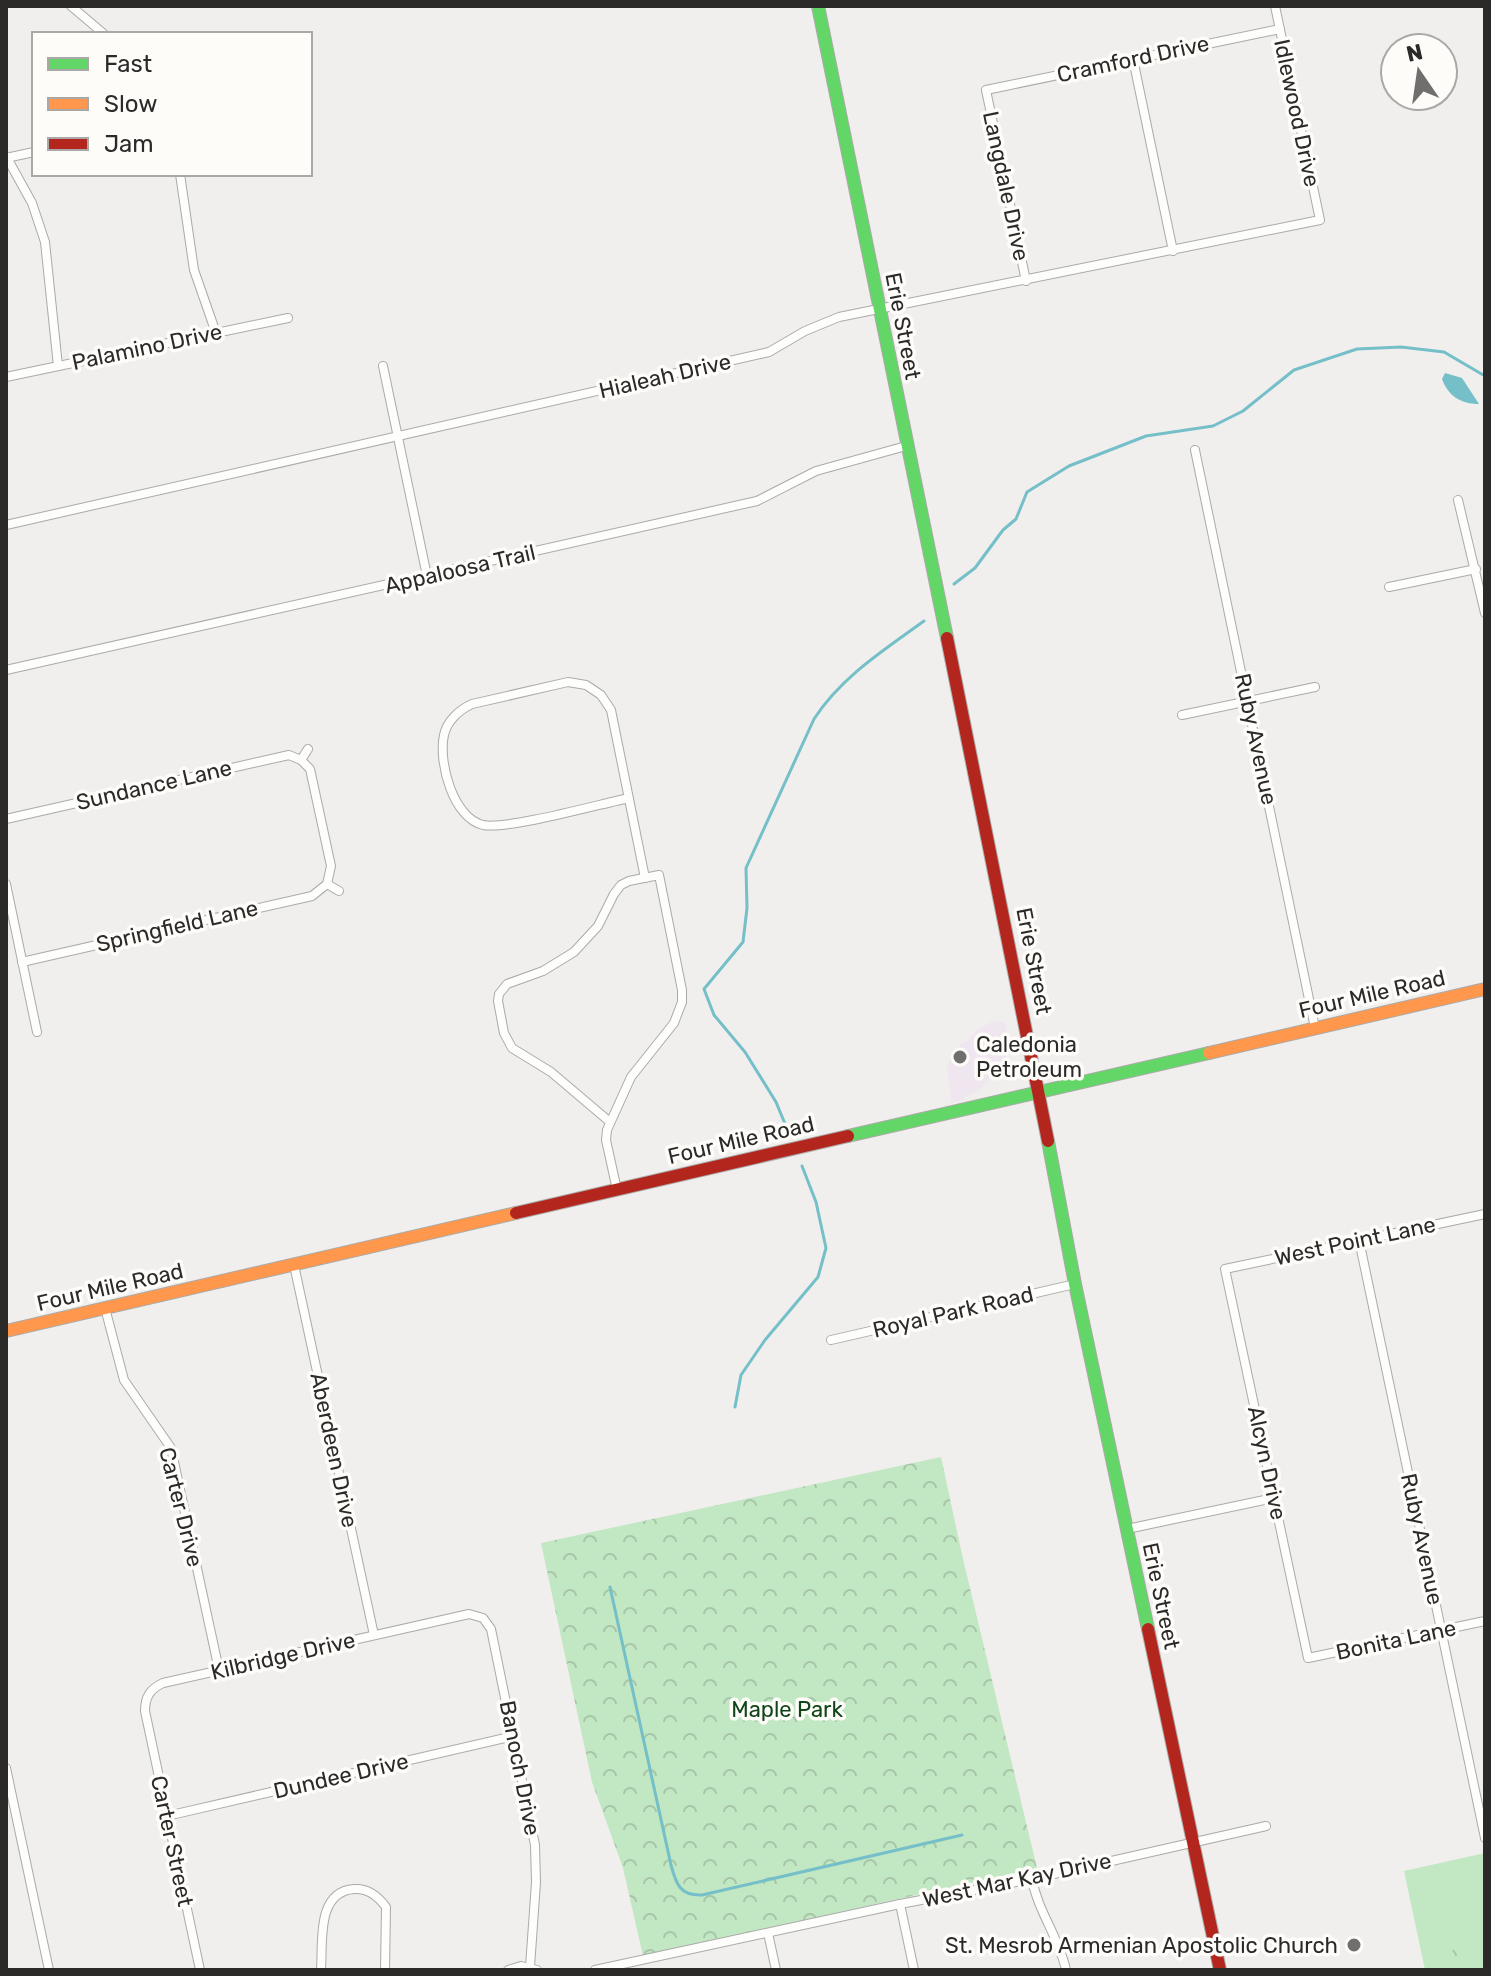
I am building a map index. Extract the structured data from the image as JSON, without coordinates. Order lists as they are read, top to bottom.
{
  "streets": {
    "street": [
      "Cramford Drive",
      "Idlewood Drive",
      "Langdale Drive",
      "Erie Street",
      "Palamino Drive",
      "Hialeah Drive",
      "Appaloosa Trail",
      "Ruby Avenue",
      "Sundance Lane",
      "Springfield Lane",
      "Four Mile Road",
      "West Point Lane",
      "Royal Park Road",
      "Aberdeen Drive",
      "Alcyn Drive",
      "Carter Drive",
      "Bonita Lane",
      "Kilbridge Drive",
      "Banoch Drive",
      "Dundee Drive",
      "Carter Street",
      "West Mar Kay Drive"
    ]
  },
  "crossings": [
    ["Cramford Drive", "Idlewood Drive"],
    ["Cramford Drive", "Langdale Drive"],
    ["Idlewood Drive", "Hialeah Drive"],
    ["Langdale Drive", "Hialeah Drive"],
    ["Erie Street", "Hialeah Drive"],
    ["Erie Street", "Appaloosa Trail"],
    ["Erie Street", "Four Mile Road"],
    ["Erie Street", "Royal Park Road"],
    ["Erie Street", "West Mar Kay Drive"],
    ["Ruby Avenue", "Four Mile Road"],
    ["Ruby Avenue", "West Point Lane"],
    ["Ruby Avenue", "Bonita Lane"],
    ["Four Mile Road", "Aberdeen Drive"],
    ["Four Mile Road", "Carter Drive"],
    ["West Point Lane", "Alcyn Drive"],
    ["Aberdeen Drive", "Kilbridge Drive"],
    ["Alcyn Drive", "Bonita Lane"],
    ["Carter Drive", "Kilbridge Drive"],
    ["Kilbridge Drive", "Banoch Drive"],
    ["Kilbridge Drive", "Carter Street"],
    ["Banoch Drive", "Dundee Drive"],
    ["Dundee Drive", "Carter Street"]
  ],
  "parks": ["Maple Park"],
  "places": ["Caledonia Petroleum", "St. Mesrob Armenian Apostolic Church"],
  "legend": ["Fast", "Slow", "Jam"],
  "north": "top"
}
